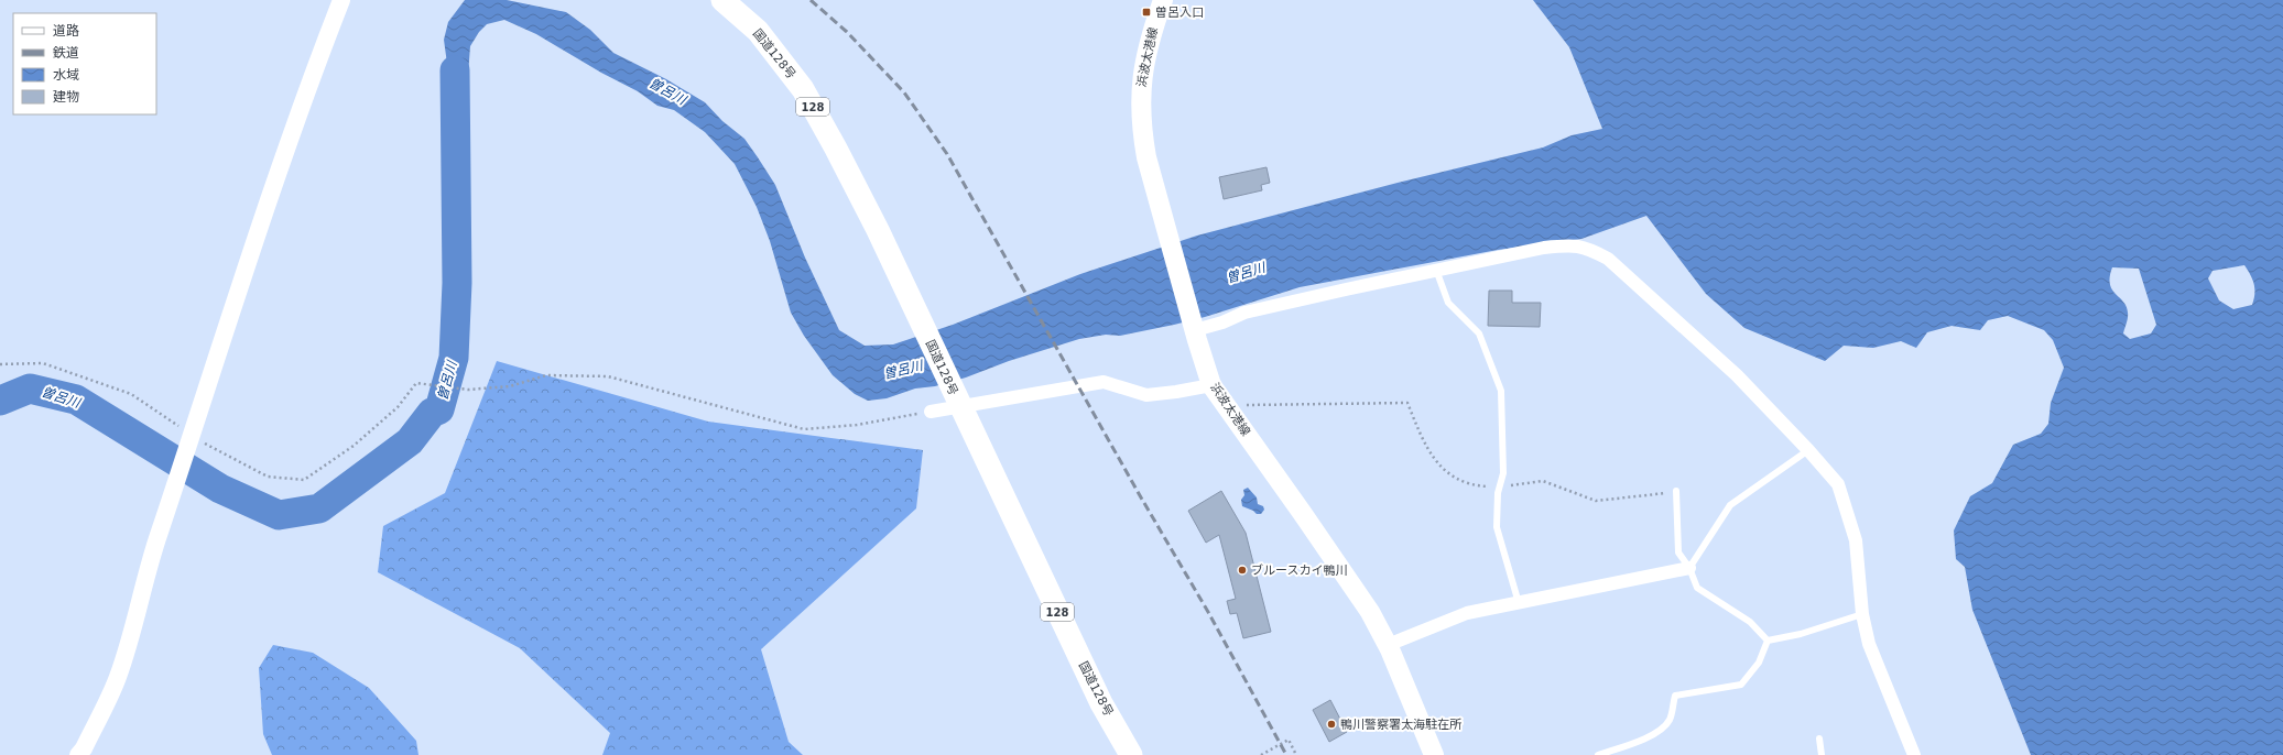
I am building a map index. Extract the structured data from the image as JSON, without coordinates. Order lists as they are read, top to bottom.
{
  "streets": {
    "highway": ["国道128号", "128"],
    "main road": ["浜波太港線"]
  },
  "water": ["曽呂川"],
  "places": {
    "transit": ["曽呂入口"],
    "other": ["ブルースカイ鴨川", "鴨川警察署太海駐在所"]
  },
  "legend": [
    "道路",
    "鉄道",
    "水域",
    "建物"
  ]
}
